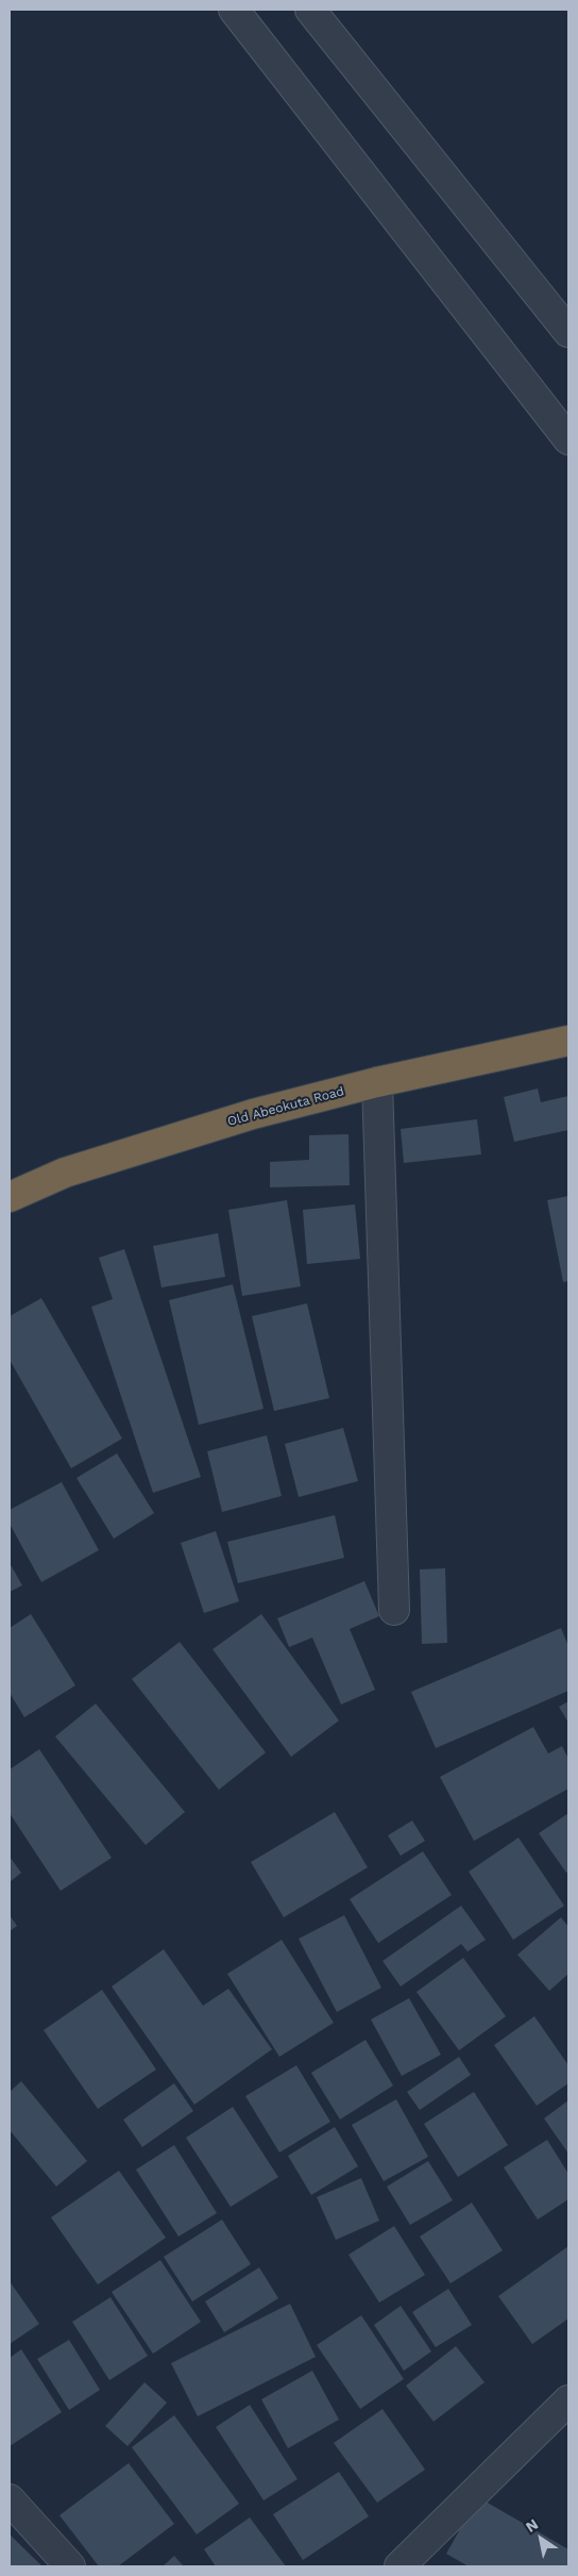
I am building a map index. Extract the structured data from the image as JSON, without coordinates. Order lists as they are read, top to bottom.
{
  "streets": {
    "highway": ["Old Abeokuta Road"]
  },
  "north": "top left"
}
